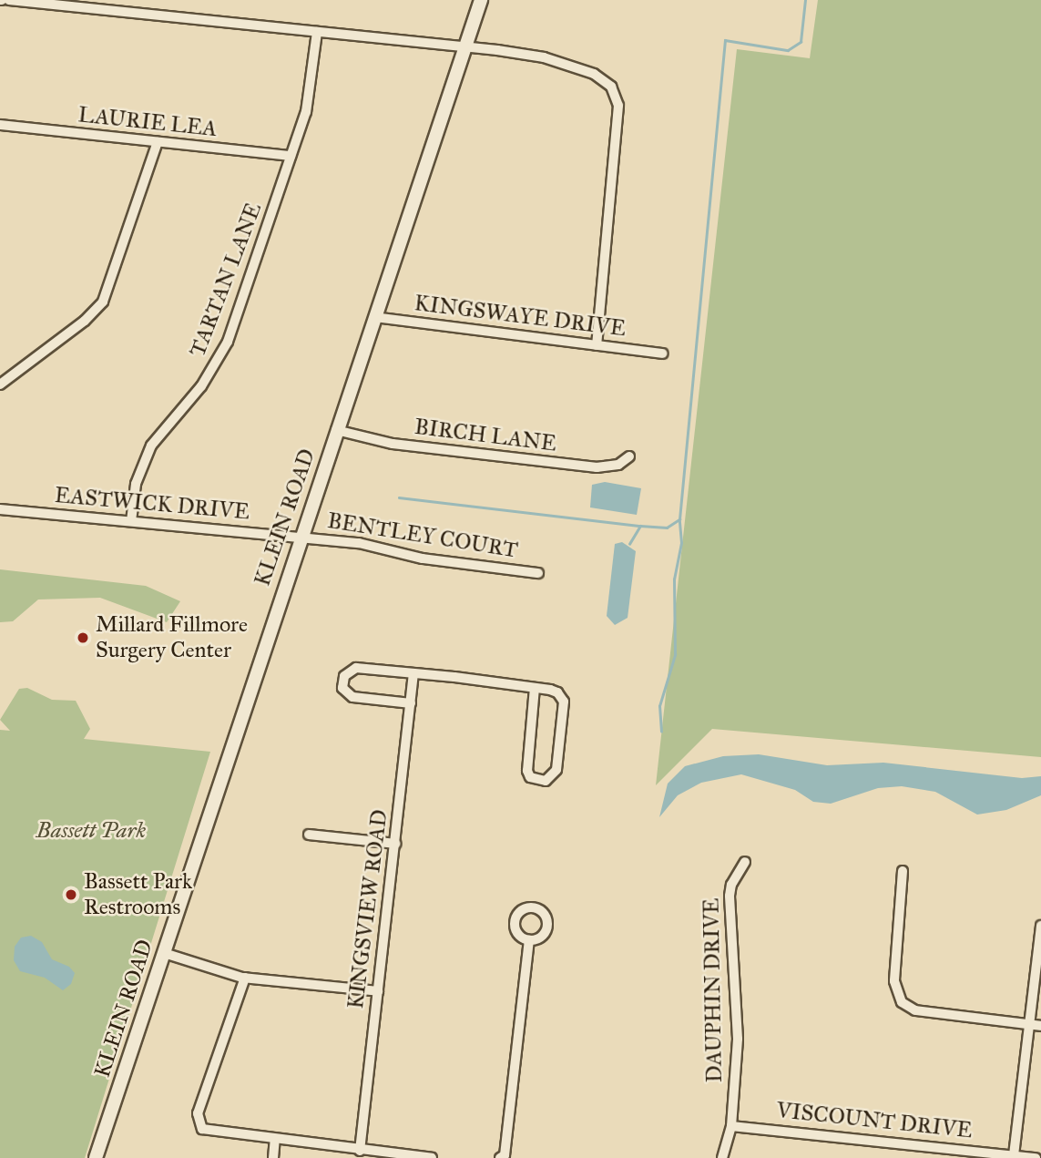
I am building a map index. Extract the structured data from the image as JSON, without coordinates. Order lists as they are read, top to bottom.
{
  "streets": {
    "street": [
      "LAURIE LEA",
      "TARTAN LANE",
      "KINGSWAYE DRIVE",
      "BIRCH LANE",
      "EASTWICK DRIVE",
      "KLEIN ROAD",
      "BENTLEY COURT",
      "KINGSVIEW ROAD",
      "DAUPHIN DRIVE",
      "VISCOUNT DRIVE"
    ]
  },
  "crossings": [
    ["LAURIE LEA", "TARTAN LANE"],
    ["TARTAN LANE", "EASTWICK DRIVE"],
    ["KINGSWAYE DRIVE", "KLEIN ROAD"],
    ["BIRCH LANE", "KLEIN ROAD"],
    ["EASTWICK DRIVE", "KLEIN ROAD"],
    ["EASTWICK DRIVE", "BENTLEY COURT"],
    ["KLEIN ROAD", "BENTLEY COURT"],
    ["DAUPHIN DRIVE", "VISCOUNT DRIVE"]
  ],
  "parks": ["Bassett Park"],
  "places": ["Millard Fillmore Surgery Center", "Bassett Park Restrooms"]
}
